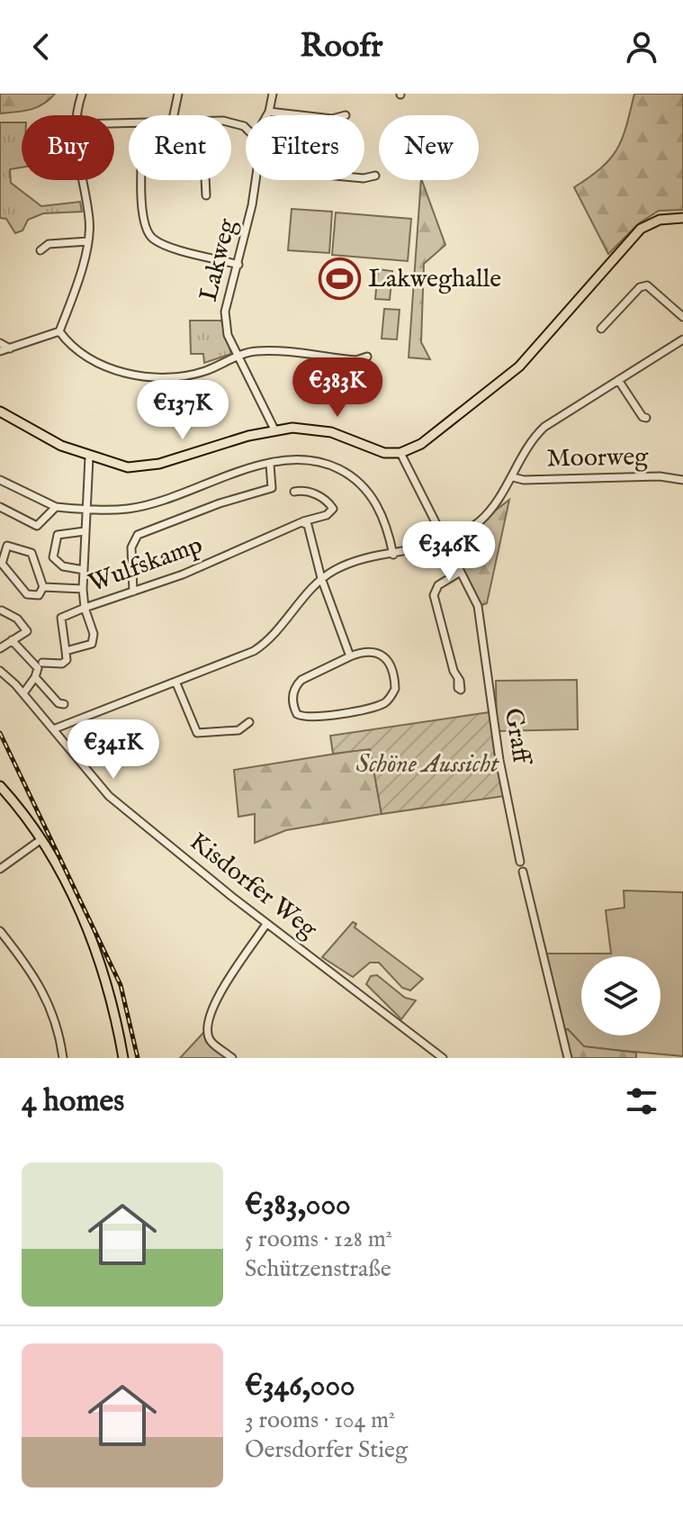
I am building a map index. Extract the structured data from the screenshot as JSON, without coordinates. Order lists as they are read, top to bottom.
{
  "streets": {
    "street": [
      "Lakweg",
      "Moorweg",
      "Wulfskamp",
      "Graff",
      "Kisdorfer Weg"
    ]
  },
  "parks": ["Schöne Aussicht"],
  "places": {
    "sports": ["Lakweghalle"]
  },
  "page": {
    "header": "Roofr",
    "chip": [
      "Buy",
      "Rent",
      "Filters",
      "New"
    ],
    "price": [
      "€383K",
      "€137K",
      "€346K",
      "€341K"
    ],
    "heading": "4 homes",
    "list": [
      {
        "name": "€383,000",
        "note": "5 rooms · 128 m² · Schützenstraße"
      },
      {
        "name": "€346,000",
        "note": "3 rooms · 104 m² · Oersdorfer Stieg"
      }
    ]
  }
}
